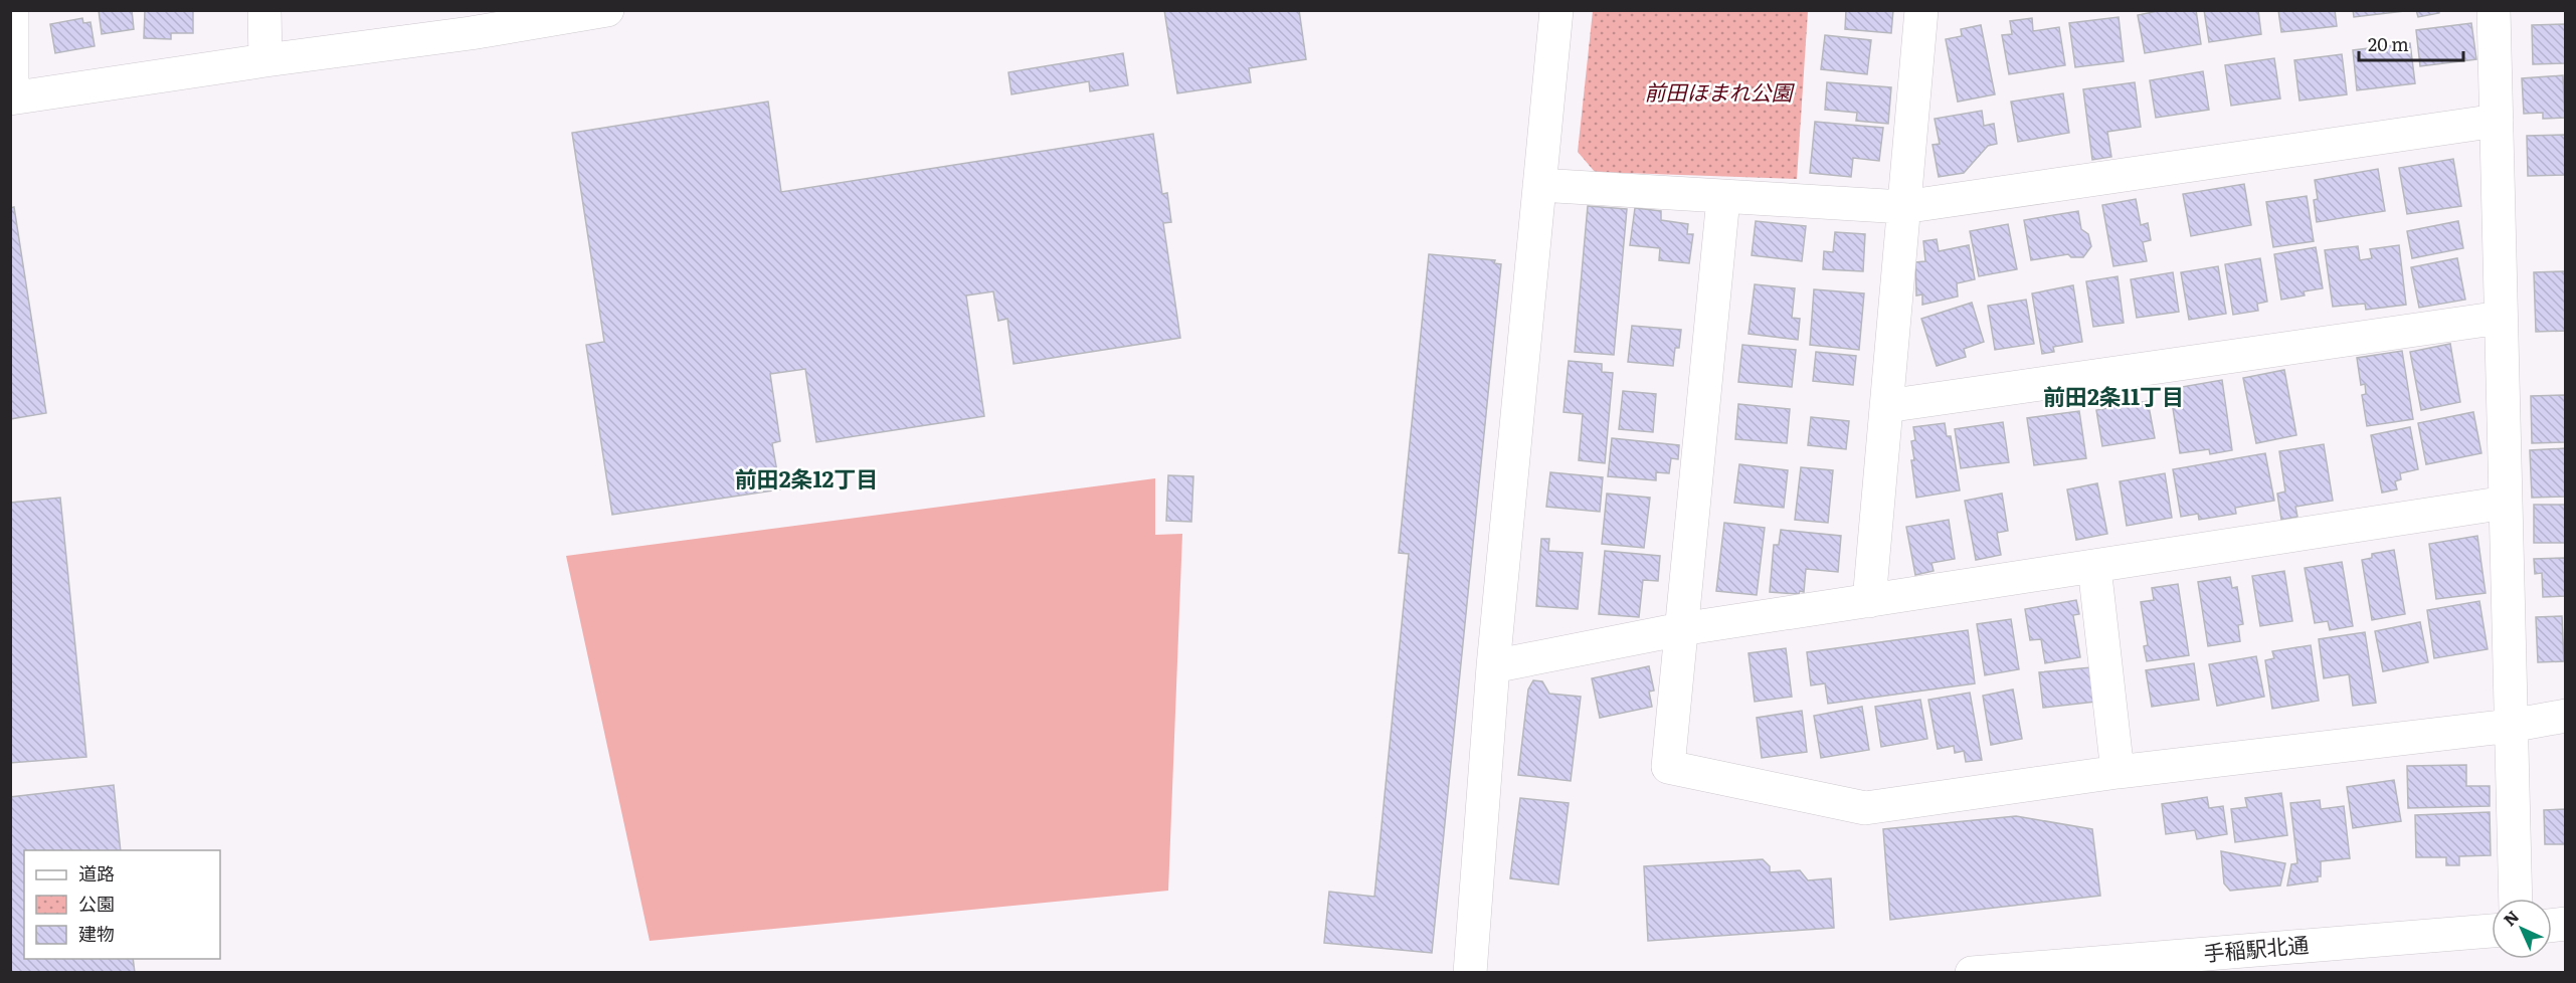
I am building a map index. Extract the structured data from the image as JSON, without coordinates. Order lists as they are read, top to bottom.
{
  "streets": {
    "street": ["手稲駅北通"]
  },
  "districts": ["前田2条11丁目", "前田2条12丁目"],
  "parks": ["前田ほまれ公園"],
  "legend": ["道路", "公園", "建物"],
  "scale_bar": "20 m",
  "north": "top left"
}
